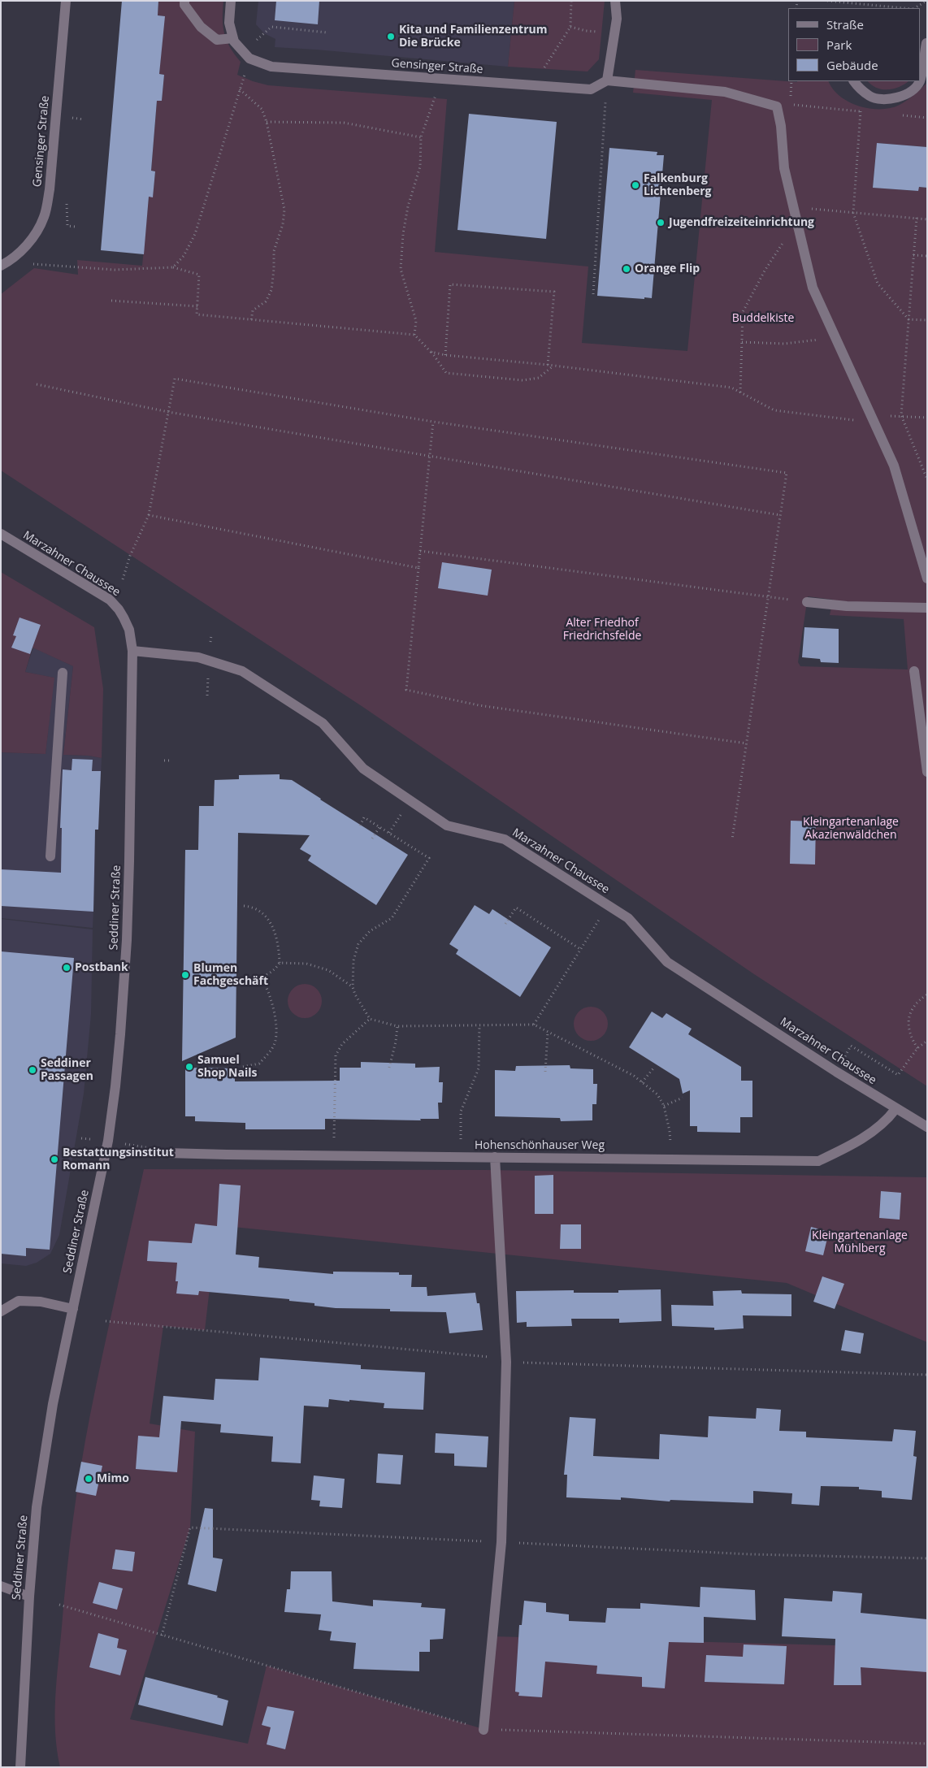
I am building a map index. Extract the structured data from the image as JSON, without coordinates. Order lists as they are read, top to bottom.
{
  "streets": {
    "street": [
      "Gensinger Straße",
      "Marzahner Chaussee",
      "Seddiner Straße",
      "Hohenschönhauser Weg"
    ]
  },
  "crossings": [
    ["Marzahner Chaussee", "Seddiner Straße"],
    ["Marzahner Chaussee", "Hohenschönhauser Weg"]
  ],
  "parks": [
    "Buddelkiste",
    "Alter Friedhof Friedrichsfelde",
    "Kleingartenanlage Akazienwäldchen",
    "Kleingartenanlage Mühlberg"
  ],
  "places": [
    "Kita und Familienzentrum Die Brücke",
    "Falkenburg Lichtenberg",
    "Jugendfreizeiteinrichtung",
    "Orange Flip",
    "Postbank",
    "Blumen Fachgeschäft",
    "Samuel Shop Nails",
    "Seddiner Passagen",
    "Bestattungsinstitut Romann",
    "Mimo"
  ],
  "legend": ["Straße", "Park", "Gebäude"]
}
